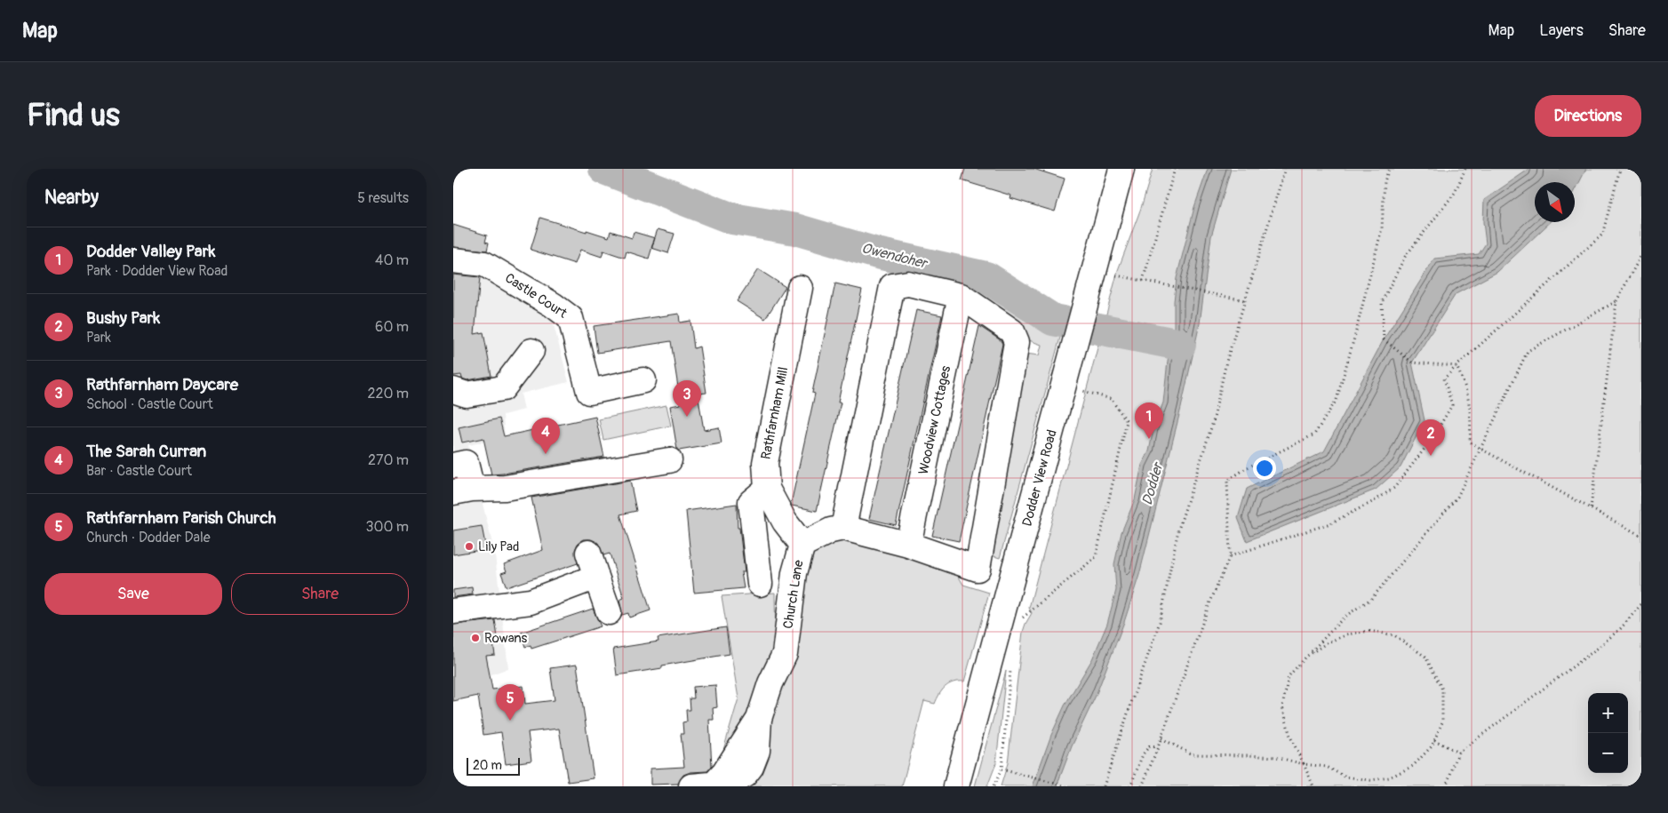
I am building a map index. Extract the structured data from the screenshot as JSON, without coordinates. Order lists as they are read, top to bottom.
{
  "streets": {
    "street": [
      "Castle Court",
      "Rathfarnham Mill",
      "Woodview Cottages",
      "Dodder View Road",
      "Church Lane"
    ]
  },
  "water": ["Owendoher", "Dodder"],
  "places": ["Lily Pad", "Rowans"],
  "scale_bar": "20 m",
  "north": "bottom right",
  "page": {
    "header": "Map",
    "nav": ["Map", "Layers", "Share"],
    "buttons": [
      "Directions",
      ["Save", "Share"]
    ],
    "title": "Find us",
    "heading": ["Nearby", "5 results"],
    "list": [
      {
        "mark": "1",
        "name": "Dodder Valley Park",
        "note": "Park · Dodder View Road",
        "value": "40 m"
      },
      {
        "mark": "2",
        "name": "Bushy Park",
        "note": "Park",
        "value": "60 m"
      },
      {
        "mark": "3",
        "name": "Rathfarnham Daycare",
        "note": "School · Castle Court",
        "value": "220 m"
      },
      {
        "mark": "4",
        "name": "The Sarah Curran",
        "note": "Bar · Castle Court",
        "value": "270 m"
      },
      {
        "mark": "5",
        "name": "Rathfarnham Parish Church",
        "note": "Church · Dodder Dale",
        "value": "300 m"
      }
    ],
    "pins": [
      "3",
      "1",
      "4",
      "2",
      "5"
    ],
    "map_buttons": ["+", "−"],
    "scale": "20 m"
  }
}
